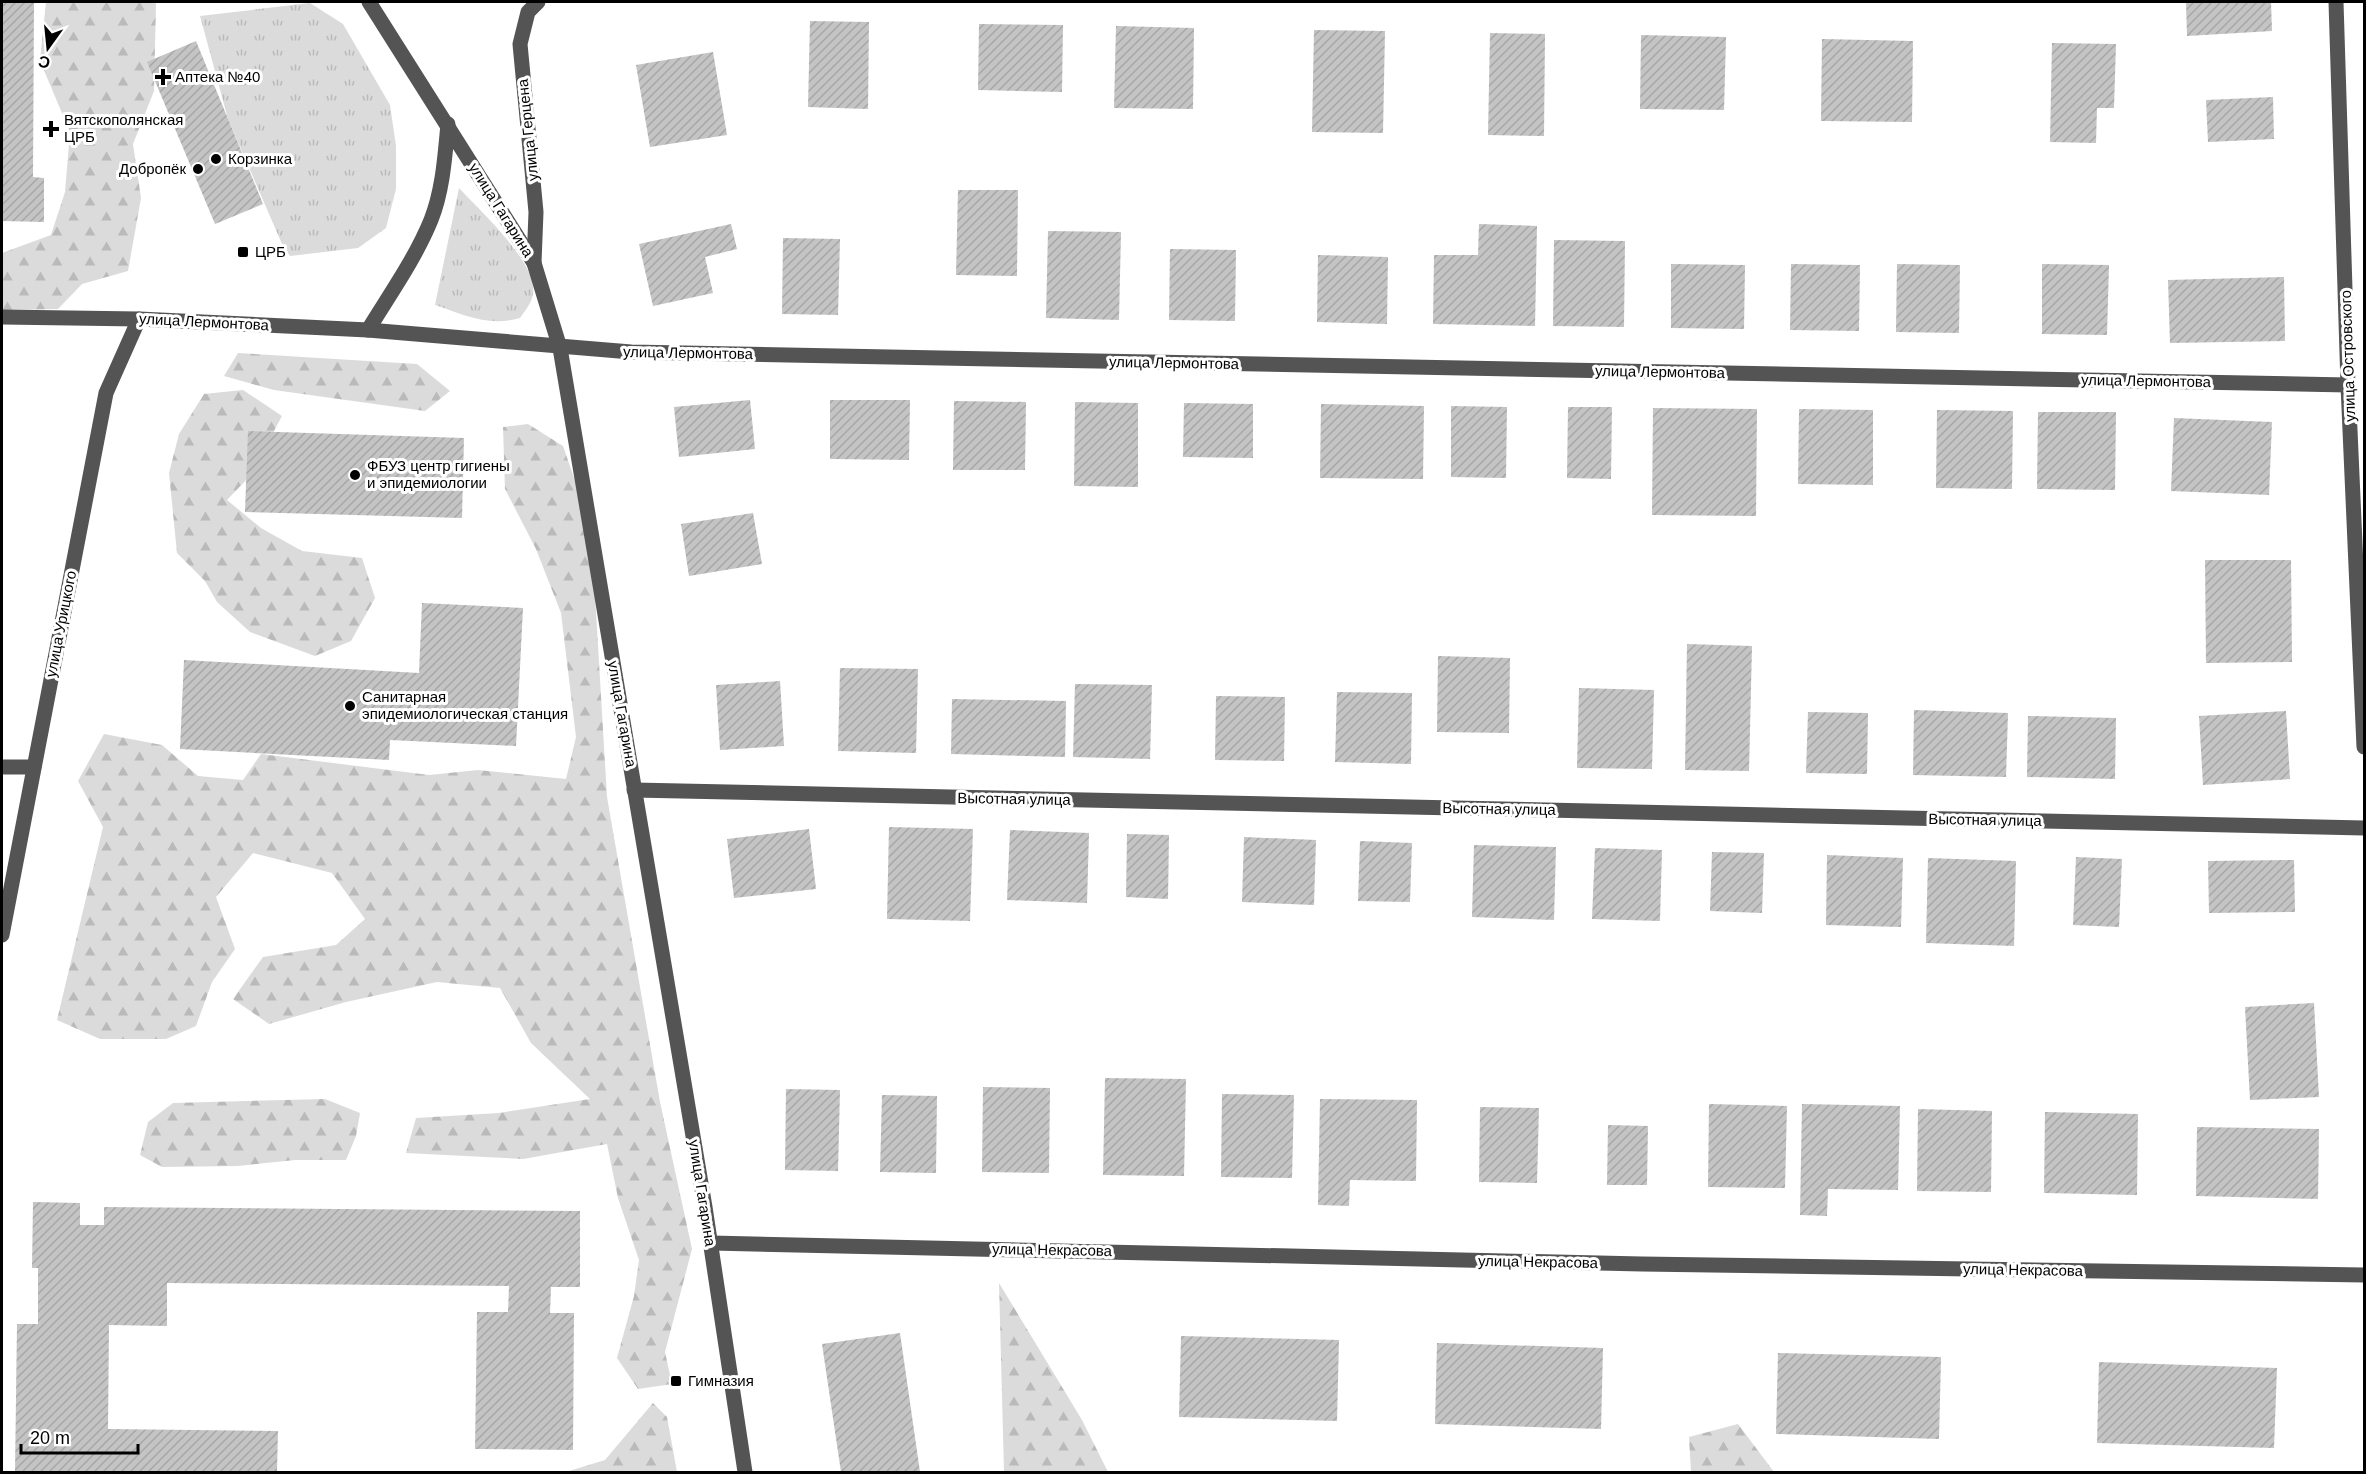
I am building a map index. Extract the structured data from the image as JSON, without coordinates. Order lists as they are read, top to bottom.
{
  "streets": {
    "street": [
      "улица Герцена",
      "улица Гагарина",
      "улица Лермонтова",
      "улица Островского",
      "улица Урицкого",
      "Высотная улица",
      "улица Некрасова"
    ]
  },
  "crossings": [
    ["улица Герцена", "улица Гагарина"],
    ["улица Гагарина", "улица Лермонтова"],
    ["улица Гагарина", "Высотная улица"],
    ["улица Гагарина", "улица Некрасова"],
    ["улица Лермонтова", "улица Островского"],
    ["улица Лермонтова", "улица Урицкого"]
  ],
  "places": {
    "health": ["Аптека №40", "Вятскополянская ЦРБ"],
    "other": [
      "Корзинка",
      "Добропёк",
      "ФБУЗ центр гигиены и эпидемиологии",
      "Санитарная эпидемиологическая станция"
    ],
    "transit": ["ЦРБ", "Гимназия"]
  },
  "scale_bar": "20 m",
  "north": "bottom"
}
